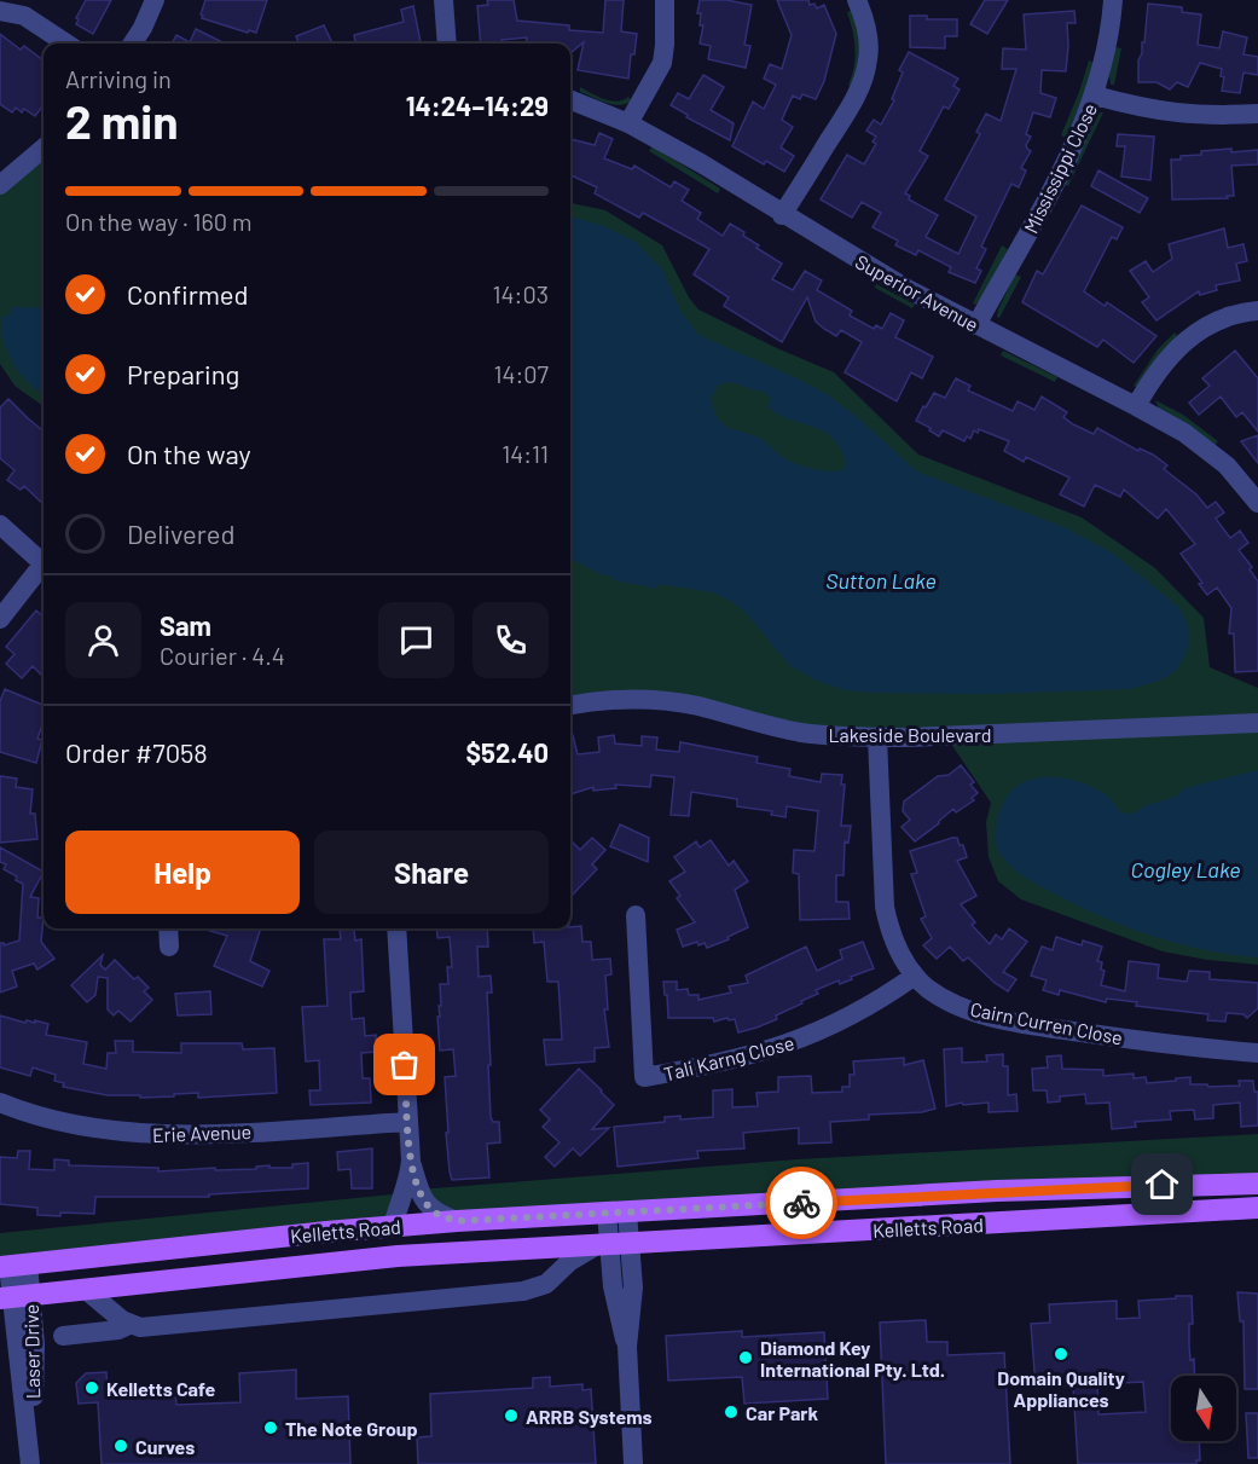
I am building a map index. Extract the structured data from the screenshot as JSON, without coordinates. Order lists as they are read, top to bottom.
{
  "streets": {
    "main road": ["Kelletts Road"],
    "street": [
      "Mississippi Close",
      "Superior Avenue",
      "Lakeside Boulevard",
      "Cairn Curren Close",
      "Tali Karng Close",
      "Erie Avenue",
      "Laser Drive"
    ]
  },
  "crossings": [
    ["Mississippi Close", "Superior Avenue"],
    ["Lakeside Boulevard", "Cairn Curren Close"],
    ["Cairn Curren Close", "Tali Karng Close"],
    ["Kelletts Road", "Laser Drive"]
  ],
  "water": ["Sutton Lake", "Cogley Lake"],
  "places": [
    "Domain Quality Appliances",
    "Diamond Key International Pty. Ltd.",
    "Kelletts Cafe",
    "Car Park",
    "ARRB Systems",
    "The Note Group",
    "Curves"
  ],
  "north": "bottom",
  "page": {
    "heading": ["2 min", "Arriving in", "14:24–14:29"],
    "panel": [
      "Sam",
      "Courier · 4.4",
      "Order #7058",
      "$52.40"
    ],
    "bar": "On the way · 160 m",
    "list": [
      ["Confirmed", "14:03"],
      ["Preparing", "14:07"],
      ["On the way", "14:11"],
      "Delivered"
    ],
    "buttons": ["Help", "Share"]
  }
}
